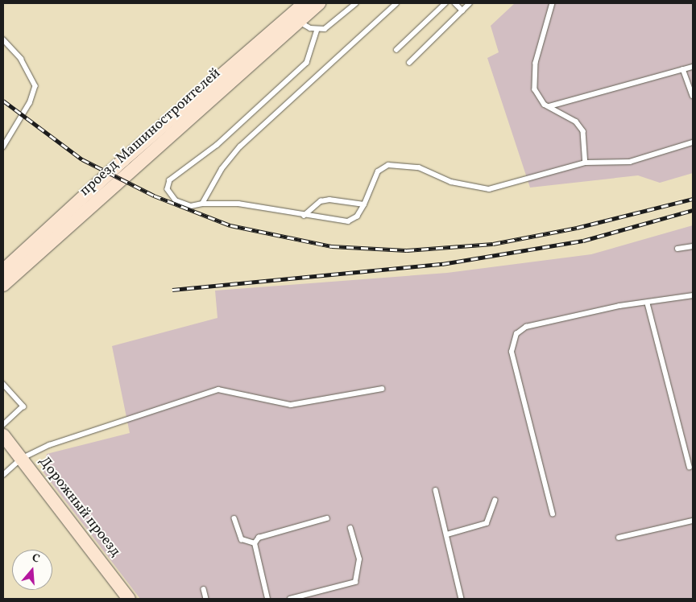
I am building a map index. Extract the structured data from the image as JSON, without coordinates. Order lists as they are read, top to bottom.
{
  "streets": {
    "main road": ["проезд Машиностроителей", "Дорожный проезд"]
  },
  "north": "top"
}
